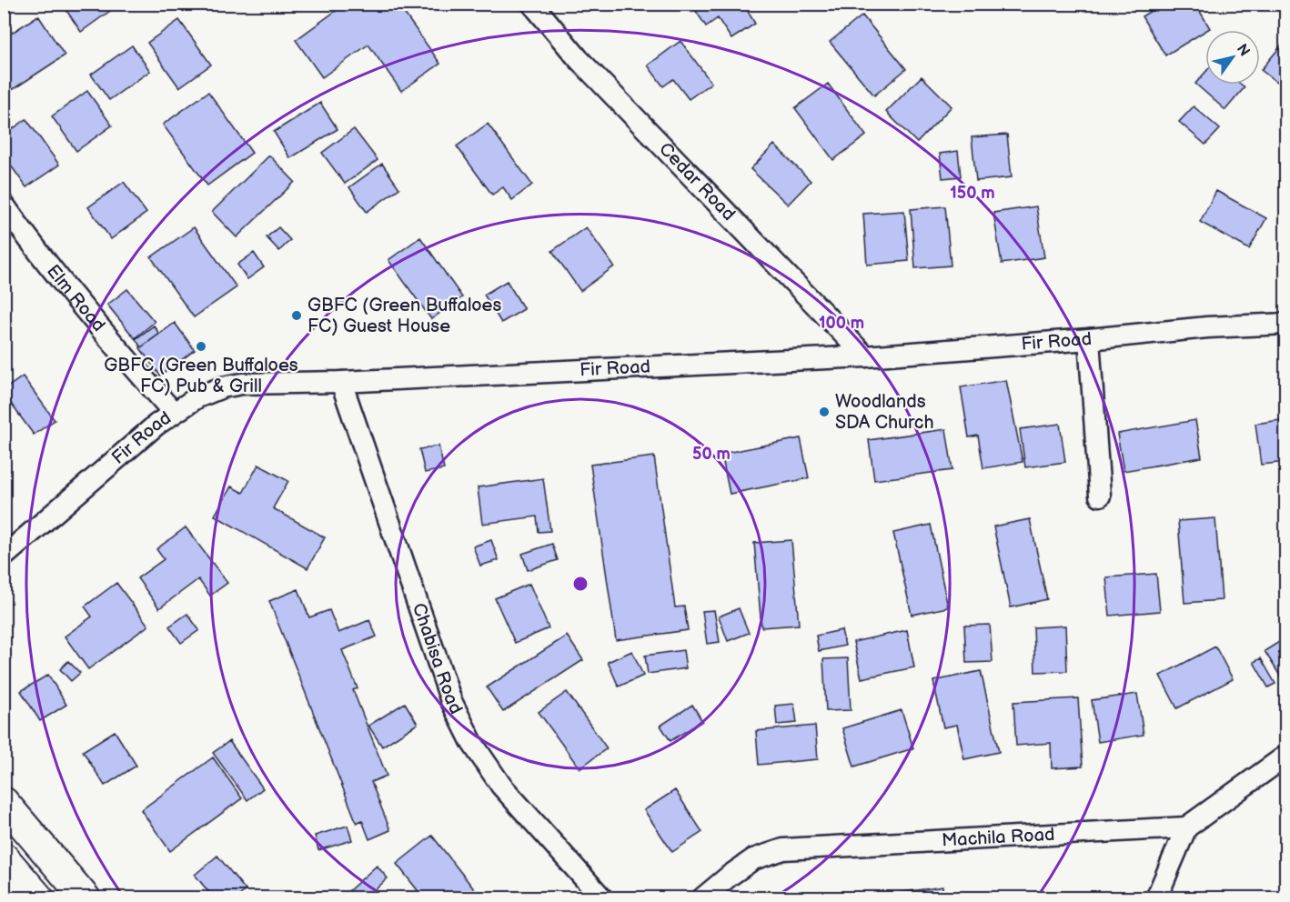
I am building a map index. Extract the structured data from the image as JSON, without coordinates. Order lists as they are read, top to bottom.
{
  "streets": {
    "street": [
      "Cedar Road",
      "Elm Road",
      "Fir Road",
      "Chabisa Road",
      "Machila Road"
    ]
  },
  "crossings": [
    ["Cedar Road", "Fir Road"],
    ["Elm Road", "Fir Road"],
    ["Fir Road", "Chabisa Road"]
  ],
  "places": ["GBFC (Green Buffaloes FC) Guest House", "GBFC (Green Buffaloes FC) Pub & Grill", "Woodlands SDA Church"],
  "north": "top right",
  "rings": ["150 m", "100 m", "50 m"]
}
